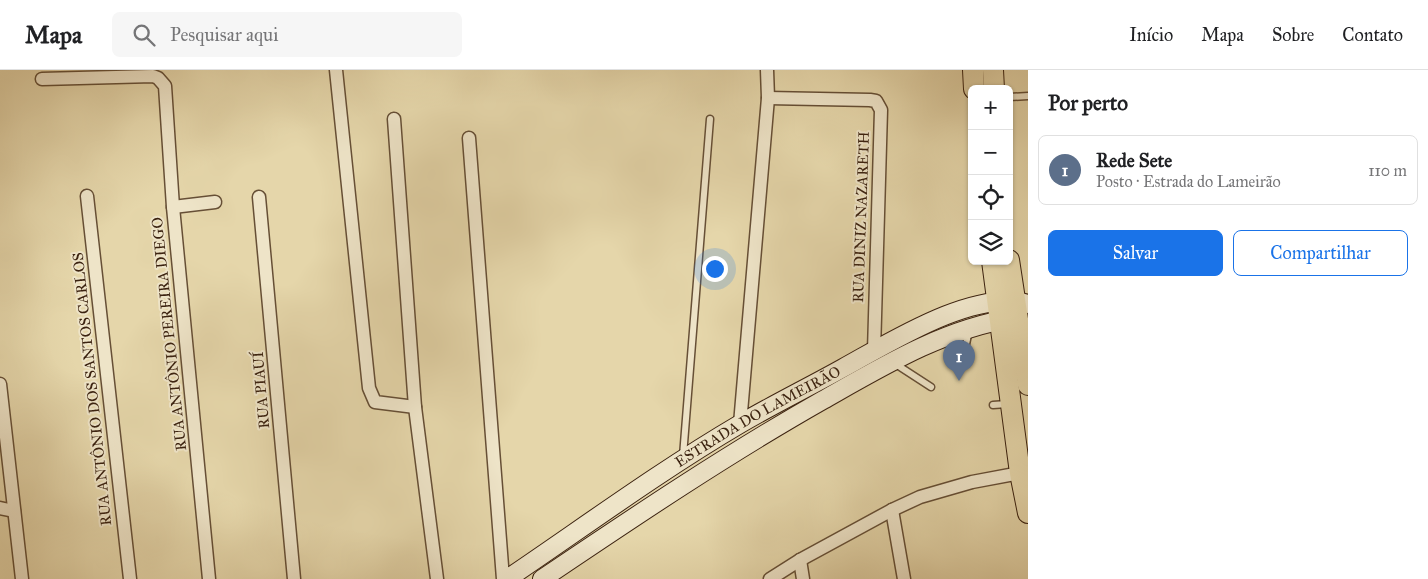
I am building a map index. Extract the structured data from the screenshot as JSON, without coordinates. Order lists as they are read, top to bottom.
{
  "streets": {
    "main road": ["ESTRADA DO LAMEIRÃO"],
    "street": [
      "RUA DINIZ NAZARETH",
      "RUA ANTÔNIO PEREIRA DIEGO",
      "RUA ANTÔNIO DOS SANTOS CARLOS",
      "RUA PIAUÍ"
    ]
  },
  "crossings": [
    ["RUA DINIZ NAZARETH", "ESTRADA DO LAMEIRÃO"]
  ],
  "page": {
    "header": "Mapa",
    "search": "Pesquisar aqui",
    "nav": [
      "Início",
      "Mapa",
      "Sobre",
      "Contato"
    ],
    "heading": "Por perto",
    "map_buttons": ["+", "−"],
    "list": [
      {
        "mark": "1",
        "name": "Rede Sete",
        "note": "Posto · Estrada do Lameirão",
        "value": "110 m"
      }
    ],
    "buttons": ["Salvar", "Compartilhar"],
    "pins": "1"
  }
}
